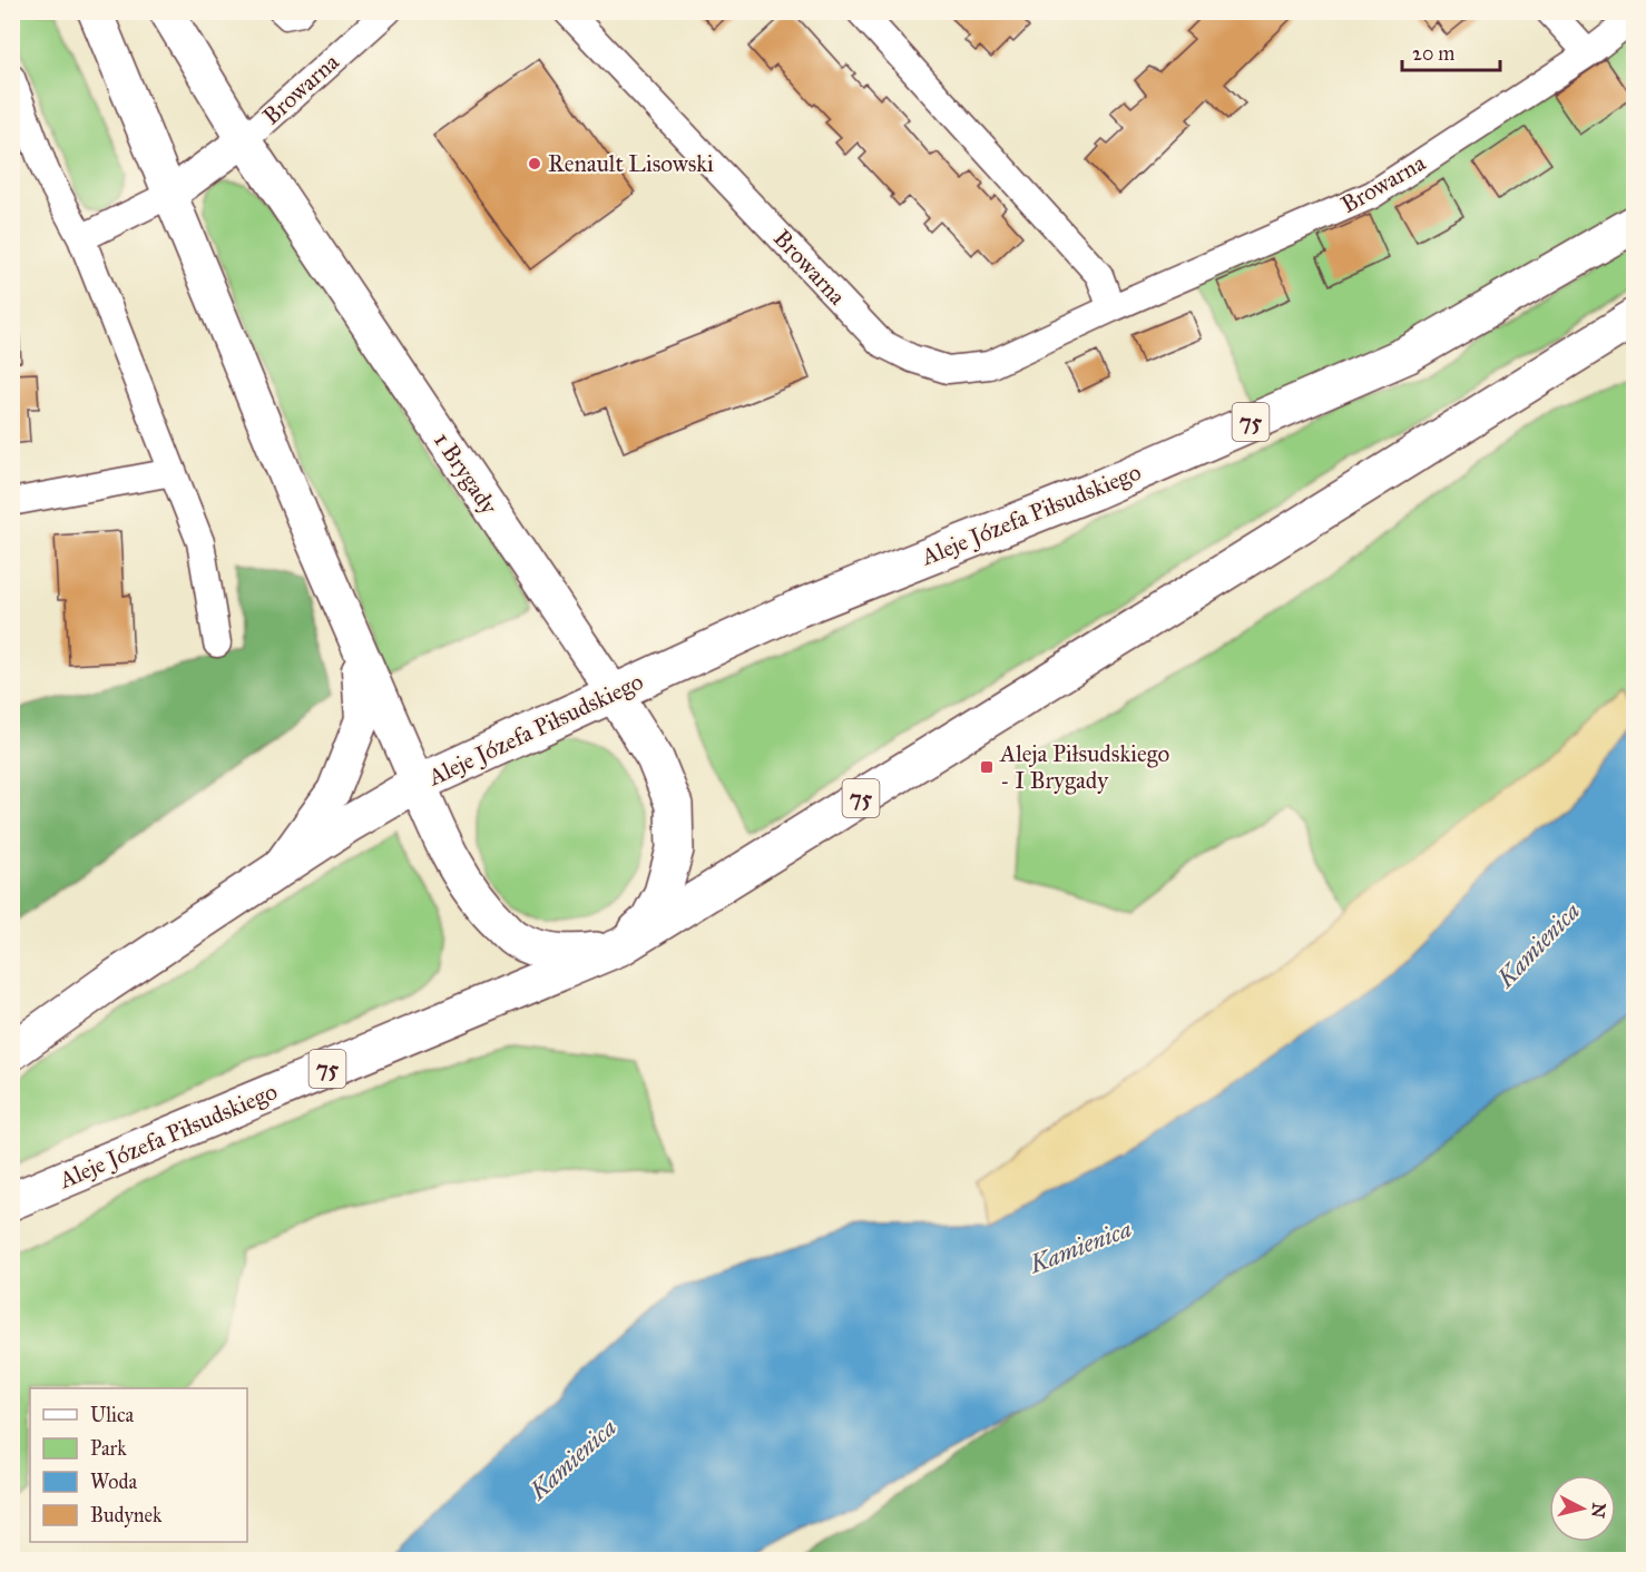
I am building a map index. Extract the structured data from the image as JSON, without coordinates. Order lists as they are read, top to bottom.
{
  "streets": {
    "main road": ["75", "1 Brygady", "Aleje Józefa Piłsudskiego"],
    "street": ["Browarna"]
  },
  "crossings": [
    ["Browarna", "1 Brygady"],
    ["1 Brygady", "Aleje Józefa Piłsudskiego"]
  ],
  "water": ["Kamienica"],
  "places": {
    "other": ["Renault Lisowski"],
    "transit": ["Aleja Piłsudskiego - I Brygady"]
  },
  "legend": [
    "Ulica",
    "Park",
    "Woda",
    "Budynek"
  ],
  "scale_bar": "20 m",
  "north": "right"
}
